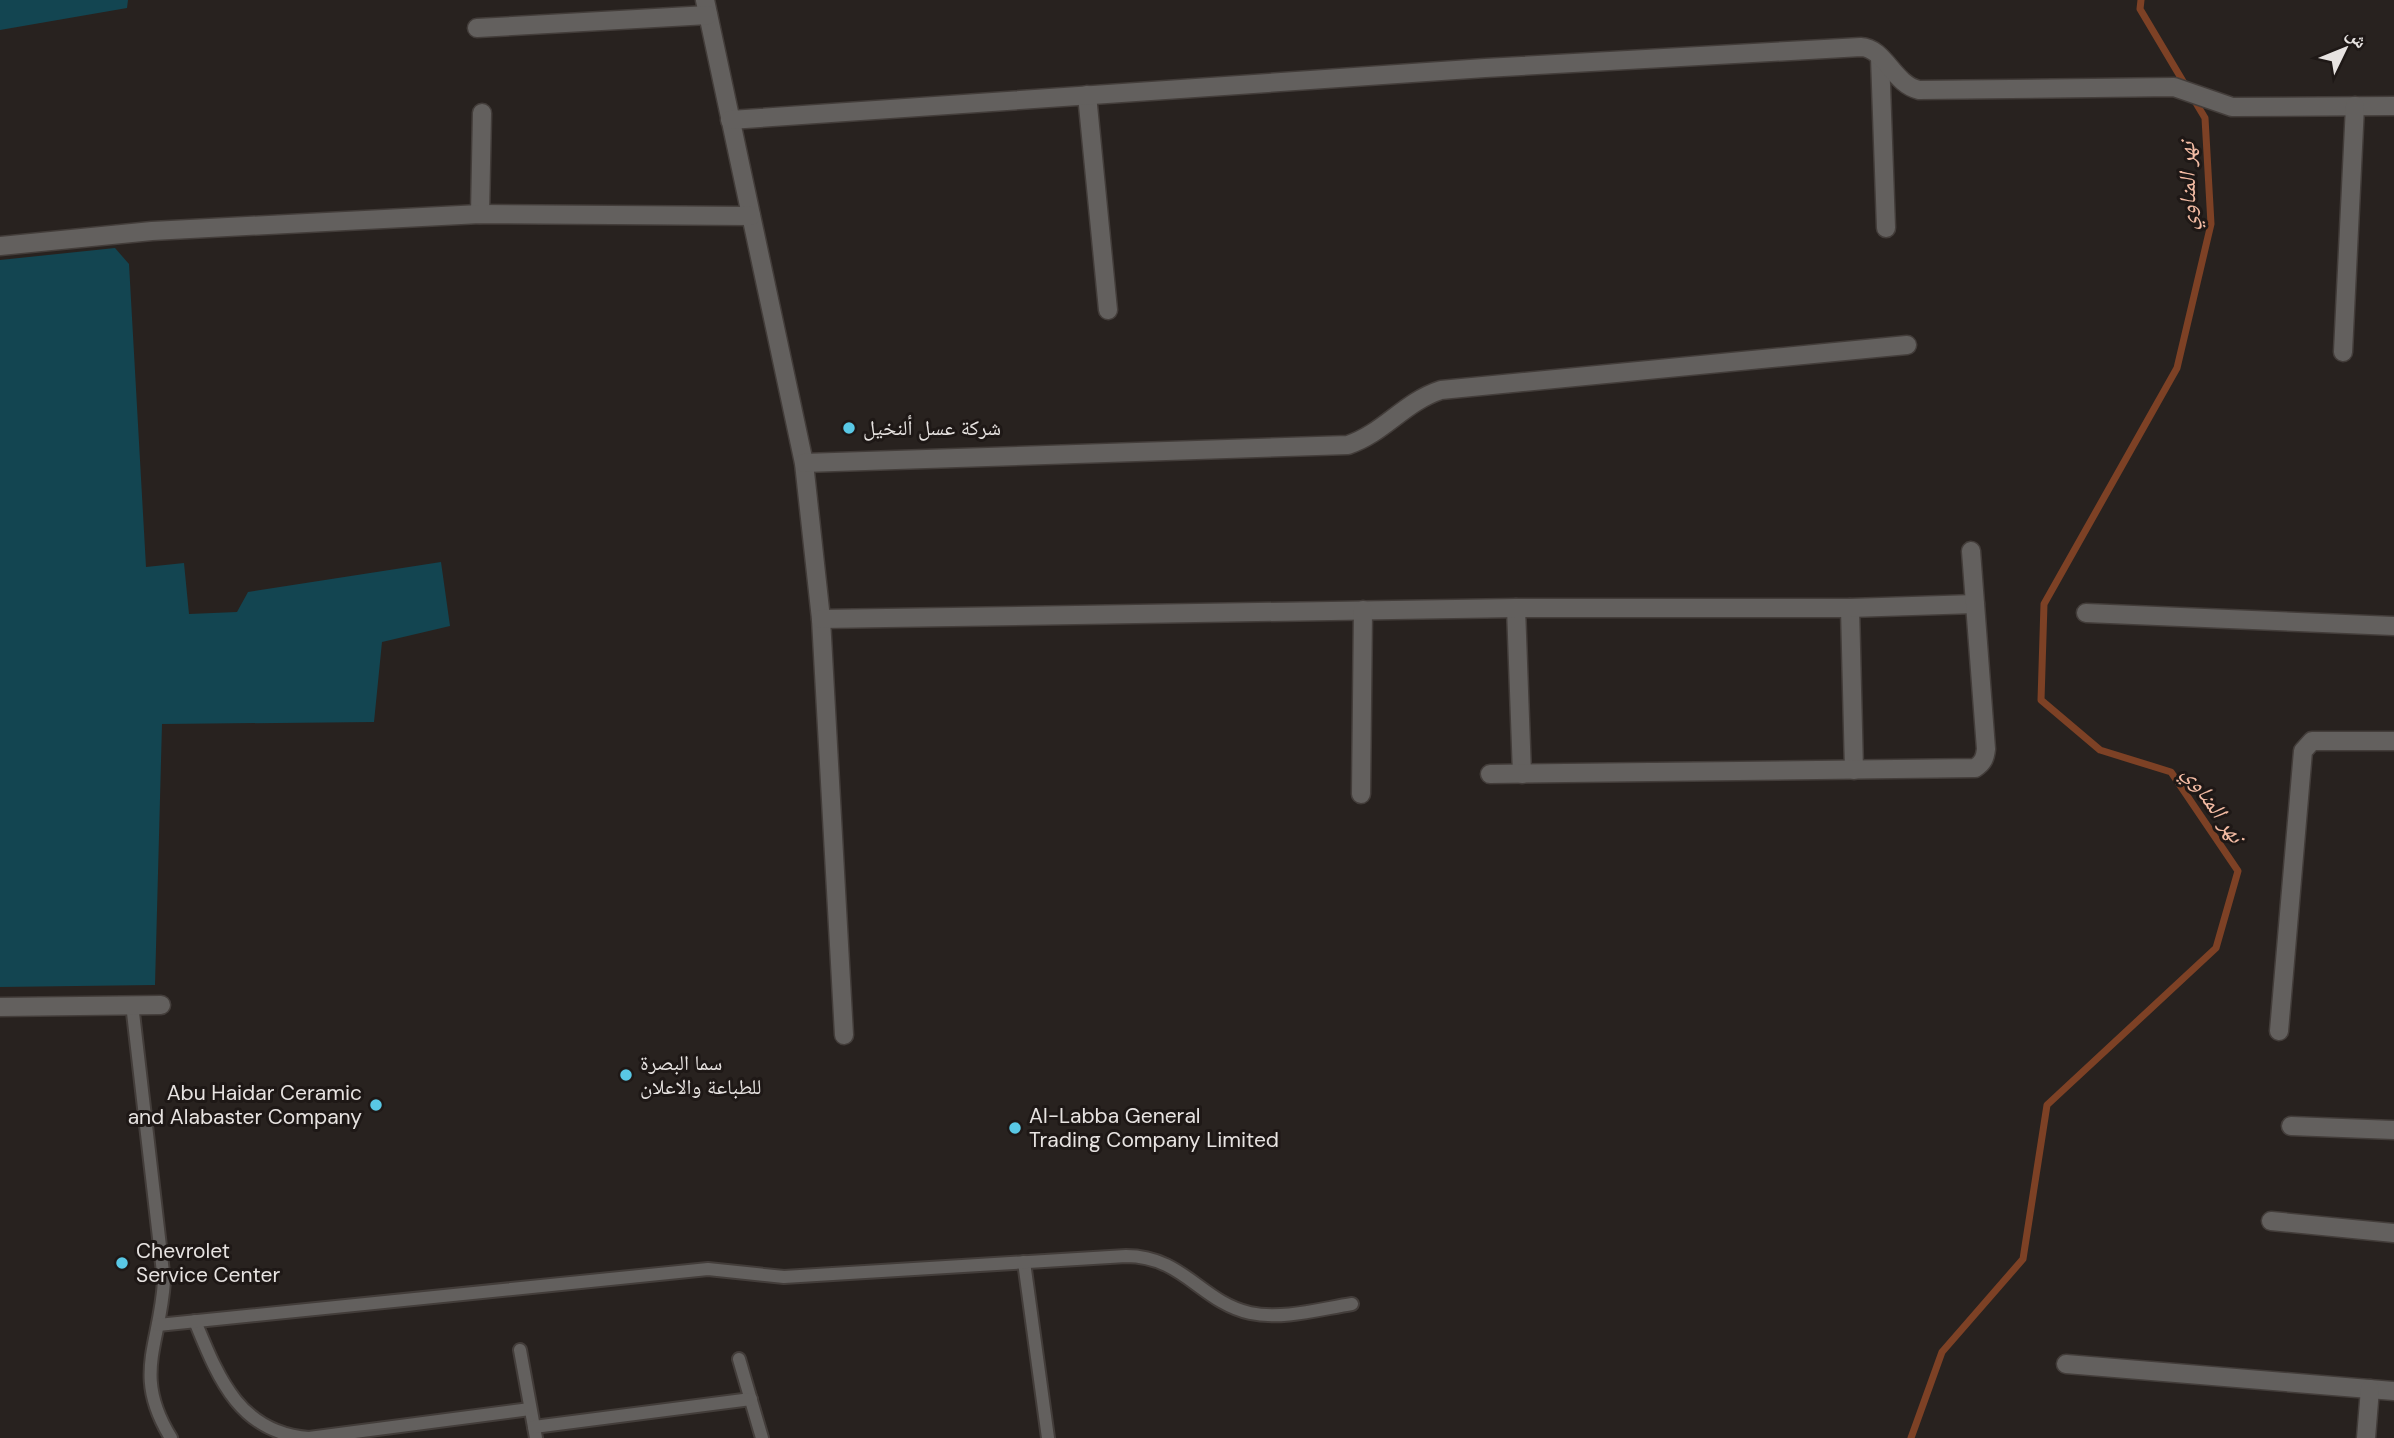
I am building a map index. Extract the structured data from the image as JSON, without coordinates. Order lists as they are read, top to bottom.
{
  "water": ["نهر المناوي"],
  "places": [
    "شركة عسل ألنخيل",
    "سما البصرة للطباعة والاعلان",
    "Abu Haidar Ceramic and Alabaster Company",
    "Al-Labba General Trading Company Limited",
    "Chevrolet Service Center"
  ],
  "north": "top right"
}
